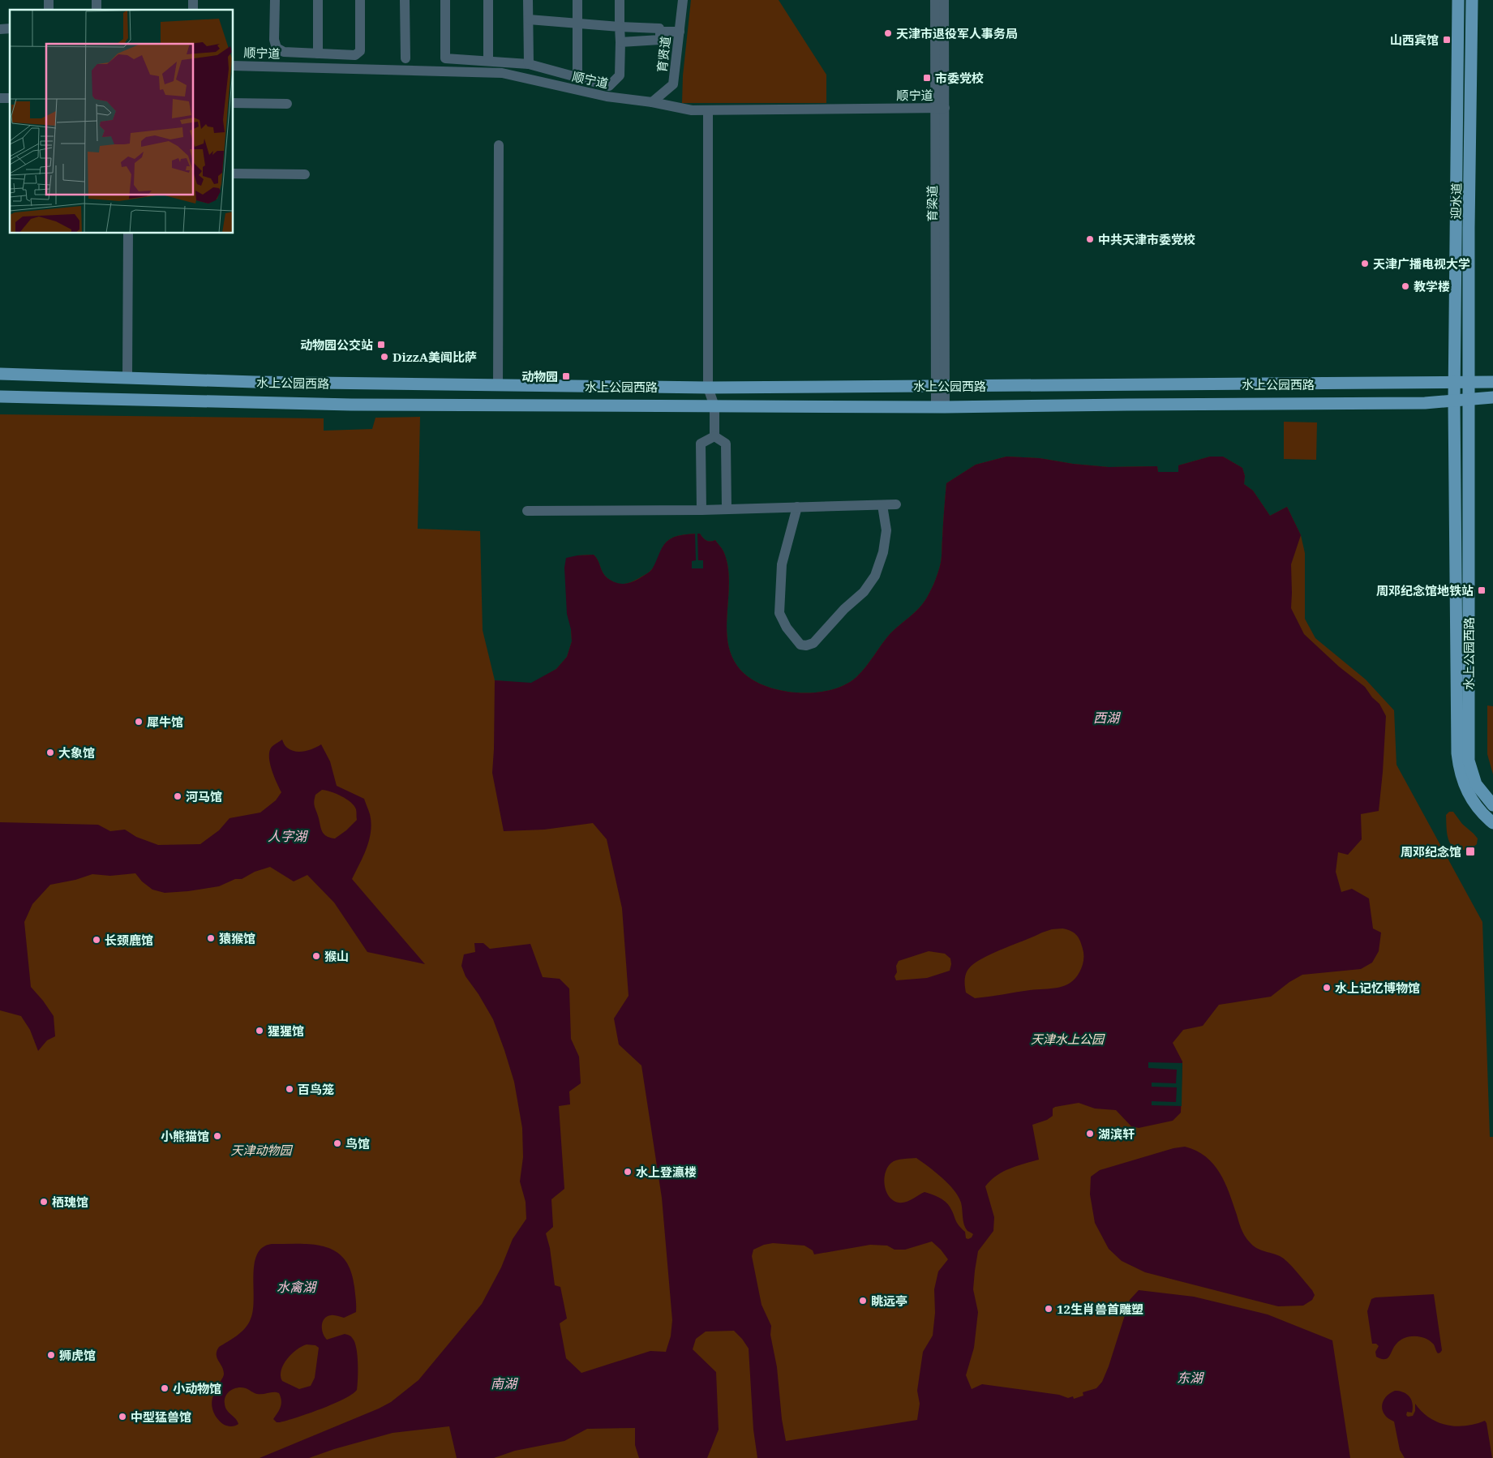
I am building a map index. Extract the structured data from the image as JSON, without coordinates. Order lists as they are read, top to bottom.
{
  "streets": {
    "main road": ["迎水道", "水上公园西路"],
    "street": ["顺宁道", "育贤道"]
  },
  "crossings": [
    ["顺宁道", "育贤道"],
    ["迎水道", "水上公园西路"]
  ],
  "water": [
    "西湖",
    "人字湖",
    "水禽湖",
    "东湖",
    "南湖"
  ],
  "parks": ["天津水上公园", "天津动物园"],
  "places": {
    "other": [
      "天津市退役军人事务局",
      "中共天津市委党校",
      "天津广播电视大学",
      "教学楼",
      "DizzA美闻比萨",
      "犀牛馆",
      "大象馆",
      "河马馆",
      "猿猴馆",
      "长颈鹿馆",
      "猴山",
      "水上记忆博物馆",
      "猩猩馆",
      "百鸟笼",
      "湖滨轩",
      "小熊猫馆",
      "鸟馆",
      "水上登瀛楼",
      "栖瑰馆",
      "眺远亭",
      "12生肖兽首雕塑",
      "狮虎馆",
      "小动物馆",
      "中型猛兽馆"
    ],
    "transit": [
      "山西宾馆",
      "市委党校",
      "动物园公交站",
      "动物园",
      "周邓纪念馆地铁站",
      "周邓纪念馆"
    ]
  }
}
